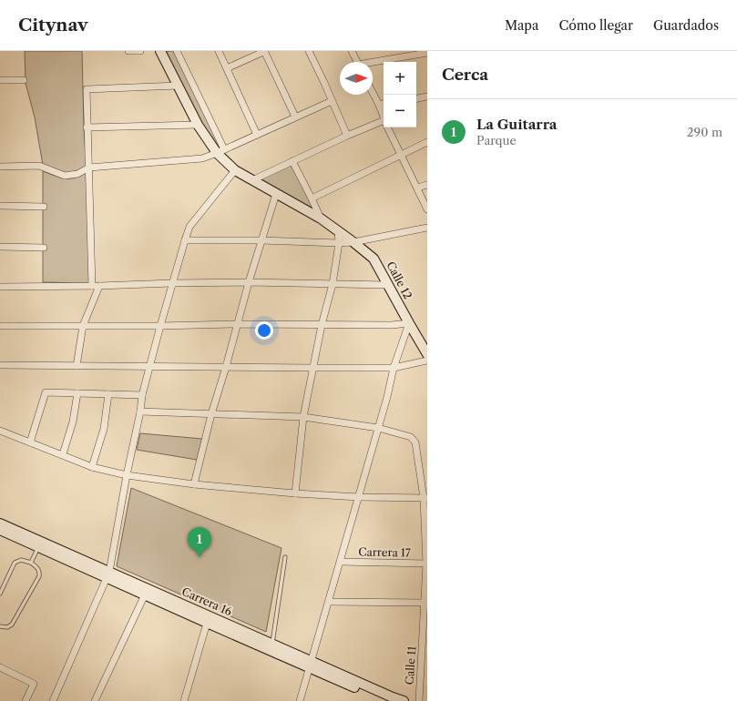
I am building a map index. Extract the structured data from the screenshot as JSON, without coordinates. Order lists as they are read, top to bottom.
{
  "streets": {
    "main road": ["Calle 12", "Carrera 16"],
    "street": ["Carrera 17", "Calle 11"]
  },
  "crossings": [
    ["Carrera 17", "Calle 11"]
  ],
  "north": "right",
  "page": {
    "header": "Citynav",
    "nav": ["Mapa", "Cómo llegar", "Guardados"],
    "heading": "Cerca",
    "map_buttons": ["+", "−"],
    "list": [
      {
        "mark": "1",
        "name": "La Guitarra",
        "note": "Parque",
        "value": "290 m"
      }
    ],
    "pins": "1"
  }
}
